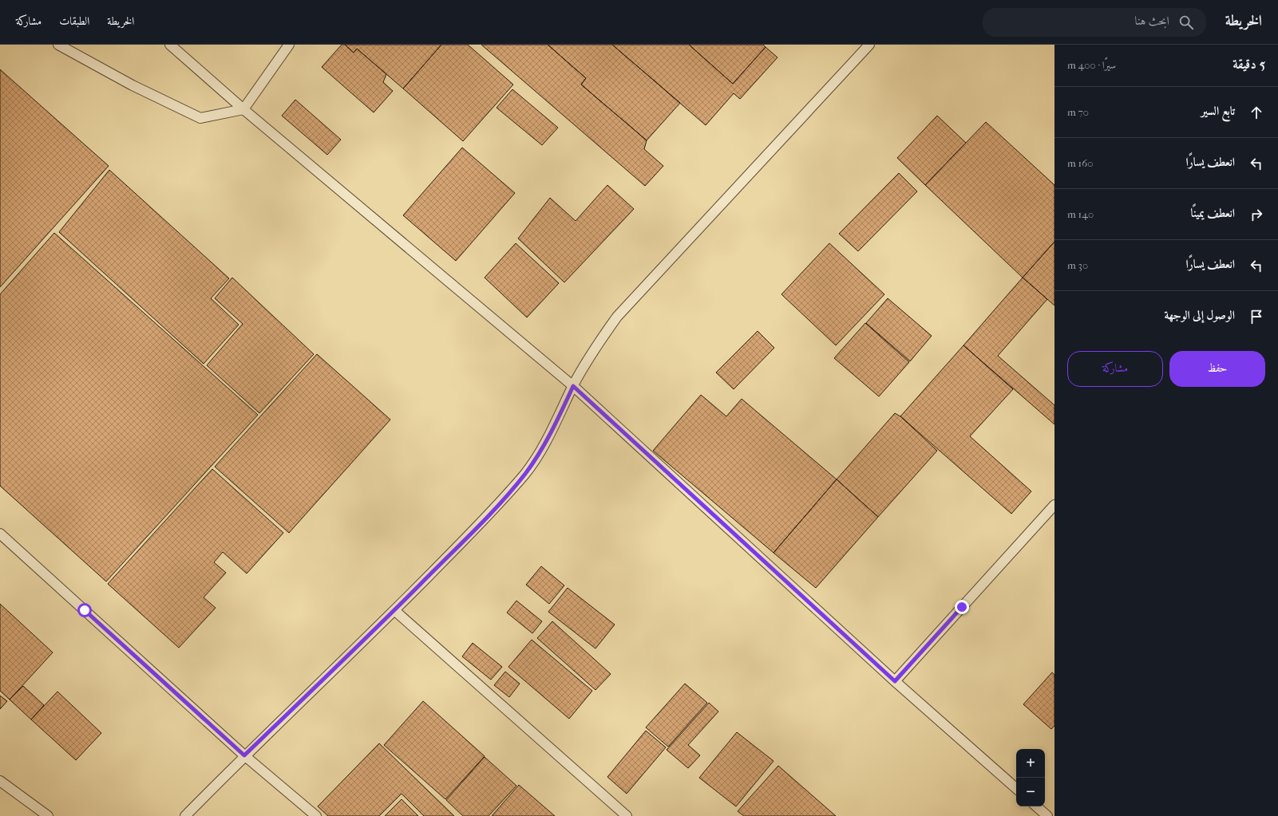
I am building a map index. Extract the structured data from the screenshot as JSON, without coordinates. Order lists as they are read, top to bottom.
{
  "page": {
    "header": "الخريطة",
    "search": "ابحث هنا",
    "nav": ["الخريطة", "الطبقات", "مشاركة"],
    "heading": ["5 دقيقة", "سيرًا · 400 m"],
    "list": [
      ["تابع السير", "70 m"],
      ["انعطف يسارًا", "160 m"],
      ["انعطف يمينًا", "140 m"],
      ["انعطف يسارًا", "30 m"],
      "الوصول إلى الوجهة"
    ],
    "buttons": ["حفظ", "مشاركة"],
    "map_buttons": ["+", "−"]
  }
}
